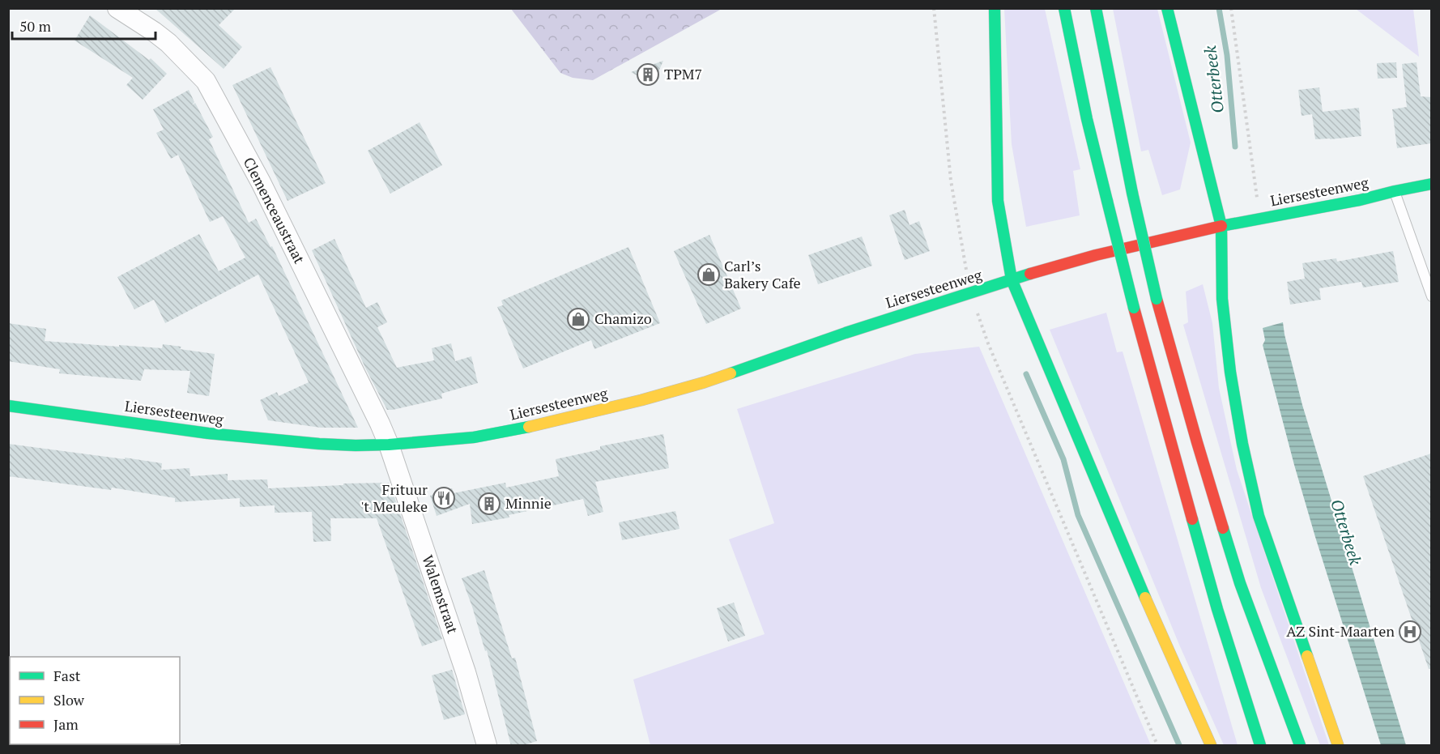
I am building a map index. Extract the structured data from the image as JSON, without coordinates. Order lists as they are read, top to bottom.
{
  "streets": {
    "main road": ["Liersesteenweg"],
    "street": ["Clemenceaustraat", "Walemstraat"]
  },
  "crossings": [
    ["Liersesteenweg", "Clemenceaustraat"],
    ["Liersesteenweg", "Walemstraat"],
    ["Clemenceaustraat", "Walemstraat"]
  ],
  "water": ["Otterbeek"],
  "places": {
    "building": ["TPM7", "Minnie"],
    "shop": ["Carl’s Bakery Cafe", "Chamizo"],
    "restaurant": ["Frituur 't Meuleke"],
    "hospital": ["AZ Sint-Maarten"]
  },
  "legend": ["Fast", "Slow", "Jam"],
  "scale_bar": "50 m"
}
